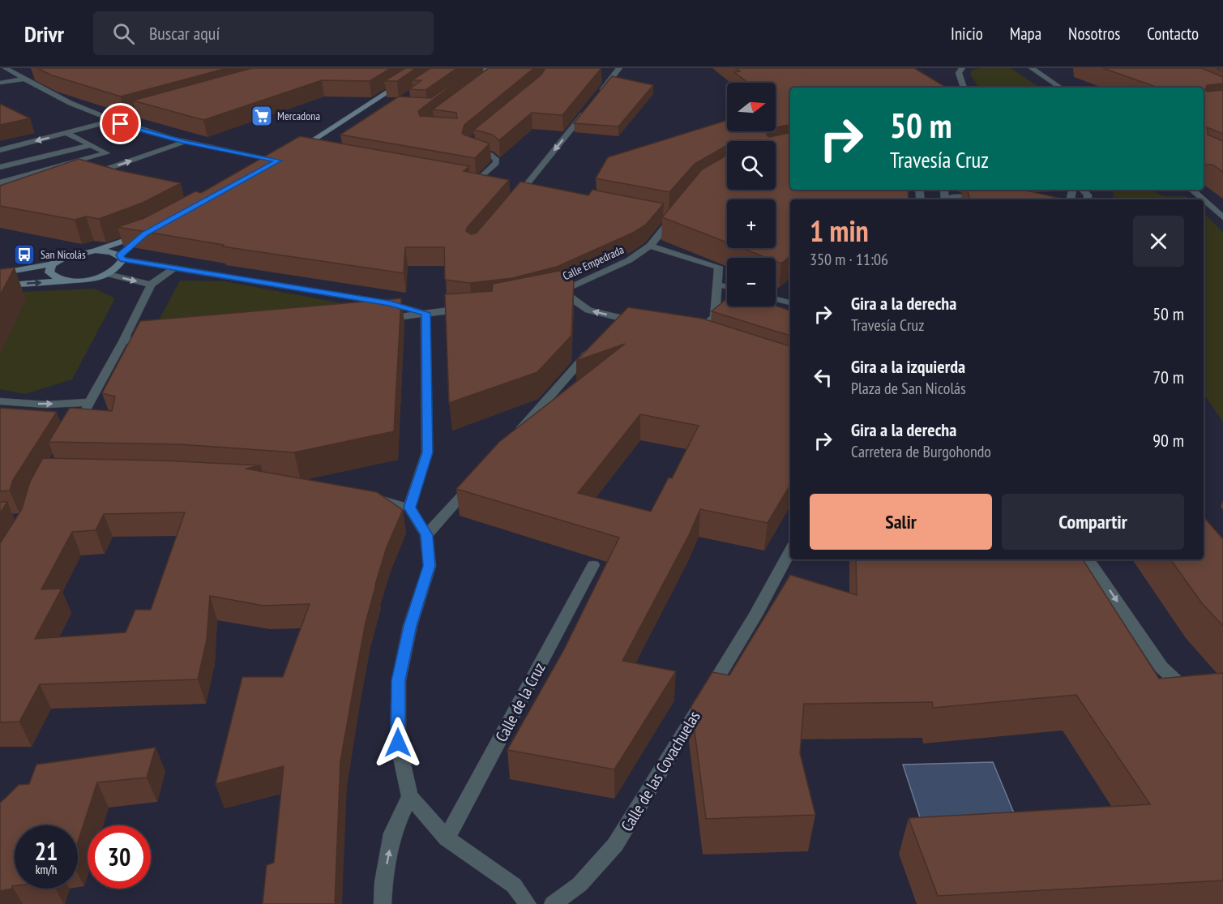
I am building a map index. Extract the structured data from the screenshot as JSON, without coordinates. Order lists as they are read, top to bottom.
{
  "streets": {
    "street": ["Calle Empedrada", "Calle de la Cruz", "Calle de las Covachuelas"]
  },
  "places": {
    "supermarket": ["Mercadona"],
    "bus stop": ["San Nicolás"]
  },
  "north": "right",
  "page": {
    "header": "Drivr",
    "search": "Buscar aquí",
    "nav": [
      "Inicio",
      "Mapa",
      "Nosotros",
      "Contacto"
    ],
    "map_buttons": ["+", "−"],
    "turn": ["50 m", "Travesía Cruz"],
    "heading": ["1 min", "350 m · 11:06"],
    "list": [
      {
        "name": "Gira a la derecha",
        "note": "Travesía Cruz",
        "value": "50 m"
      },
      {
        "name": "Gira a la izquierda",
        "note": "Plaza de San Nicolás",
        "value": "70 m"
      },
      {
        "name": "Gira a la derecha",
        "note": "Carretera de Burgohondo",
        "value": "90 m"
      }
    ],
    "buttons": ["Salir", "Compartir"],
    "speed": "21 km/h",
    "limit": "30"
  }
}
